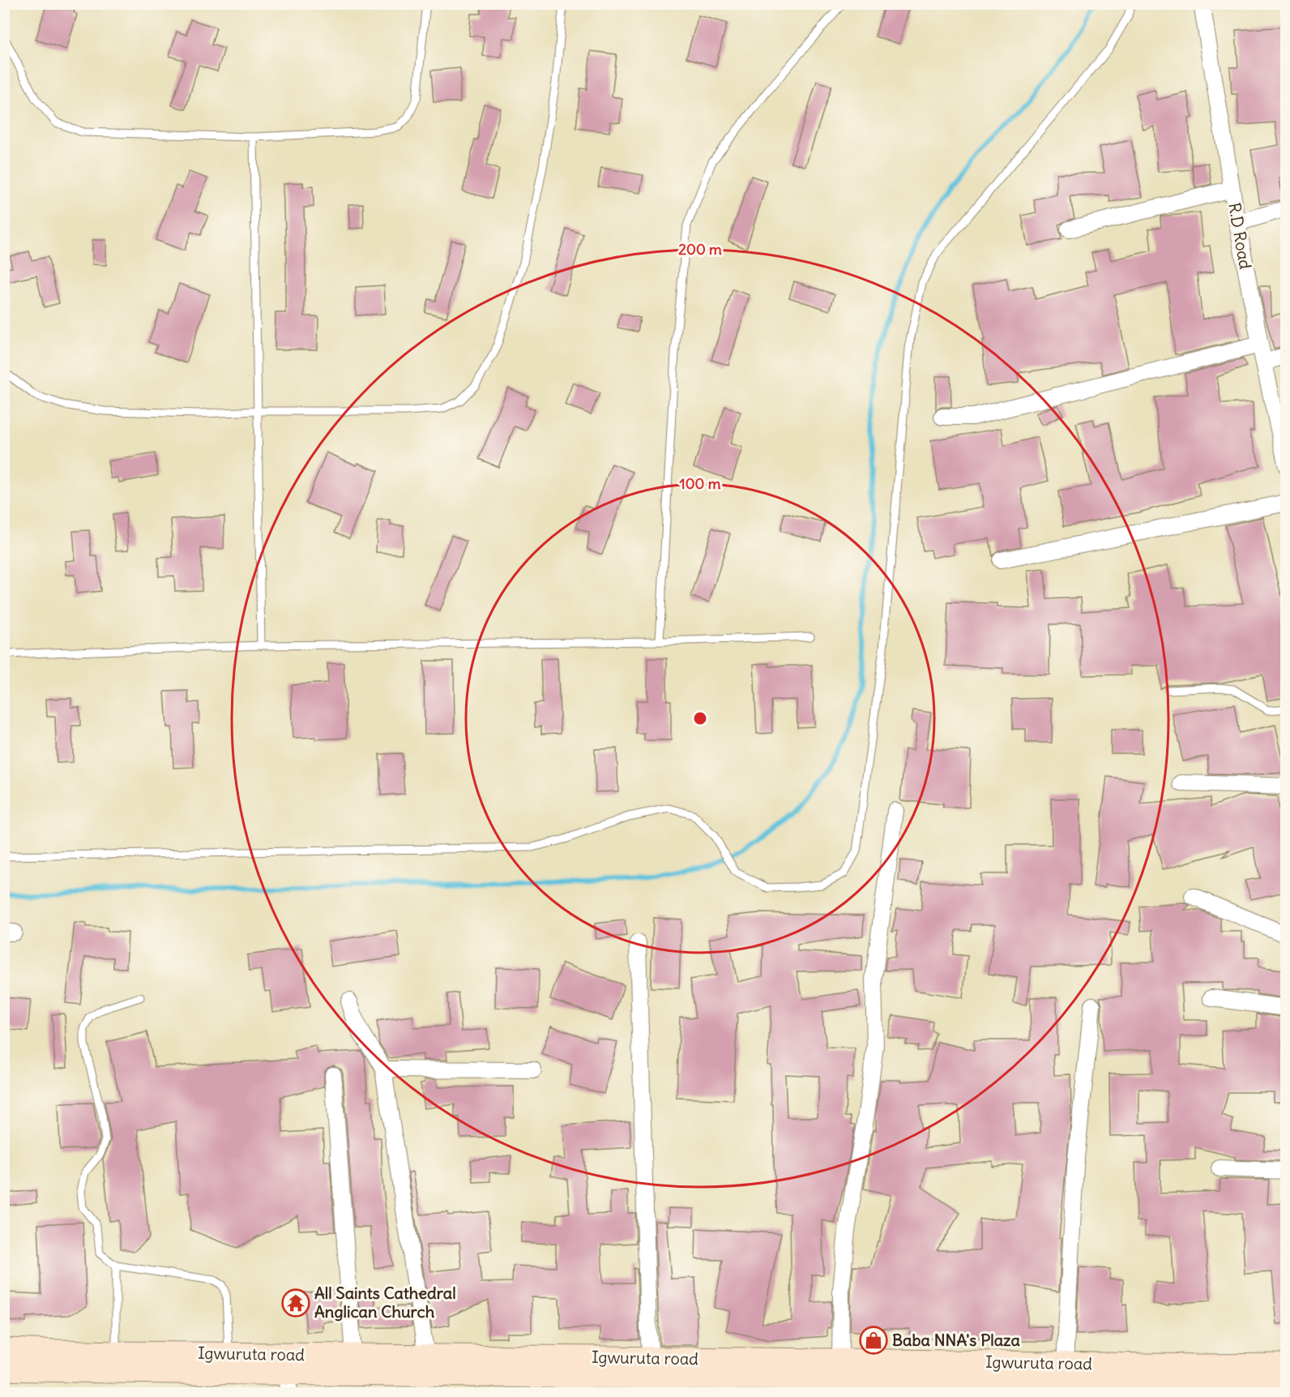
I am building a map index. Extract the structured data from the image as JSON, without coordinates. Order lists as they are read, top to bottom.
{
  "streets": {
    "main road": ["Igwuruta road"],
    "street": ["R.D Road"]
  },
  "places": {
    "temple": ["All Saints Cathedral Anglican Church"],
    "shop": ["Baba NNA's Plaza"]
  },
  "rings": ["200 m", "100 m"]
}
